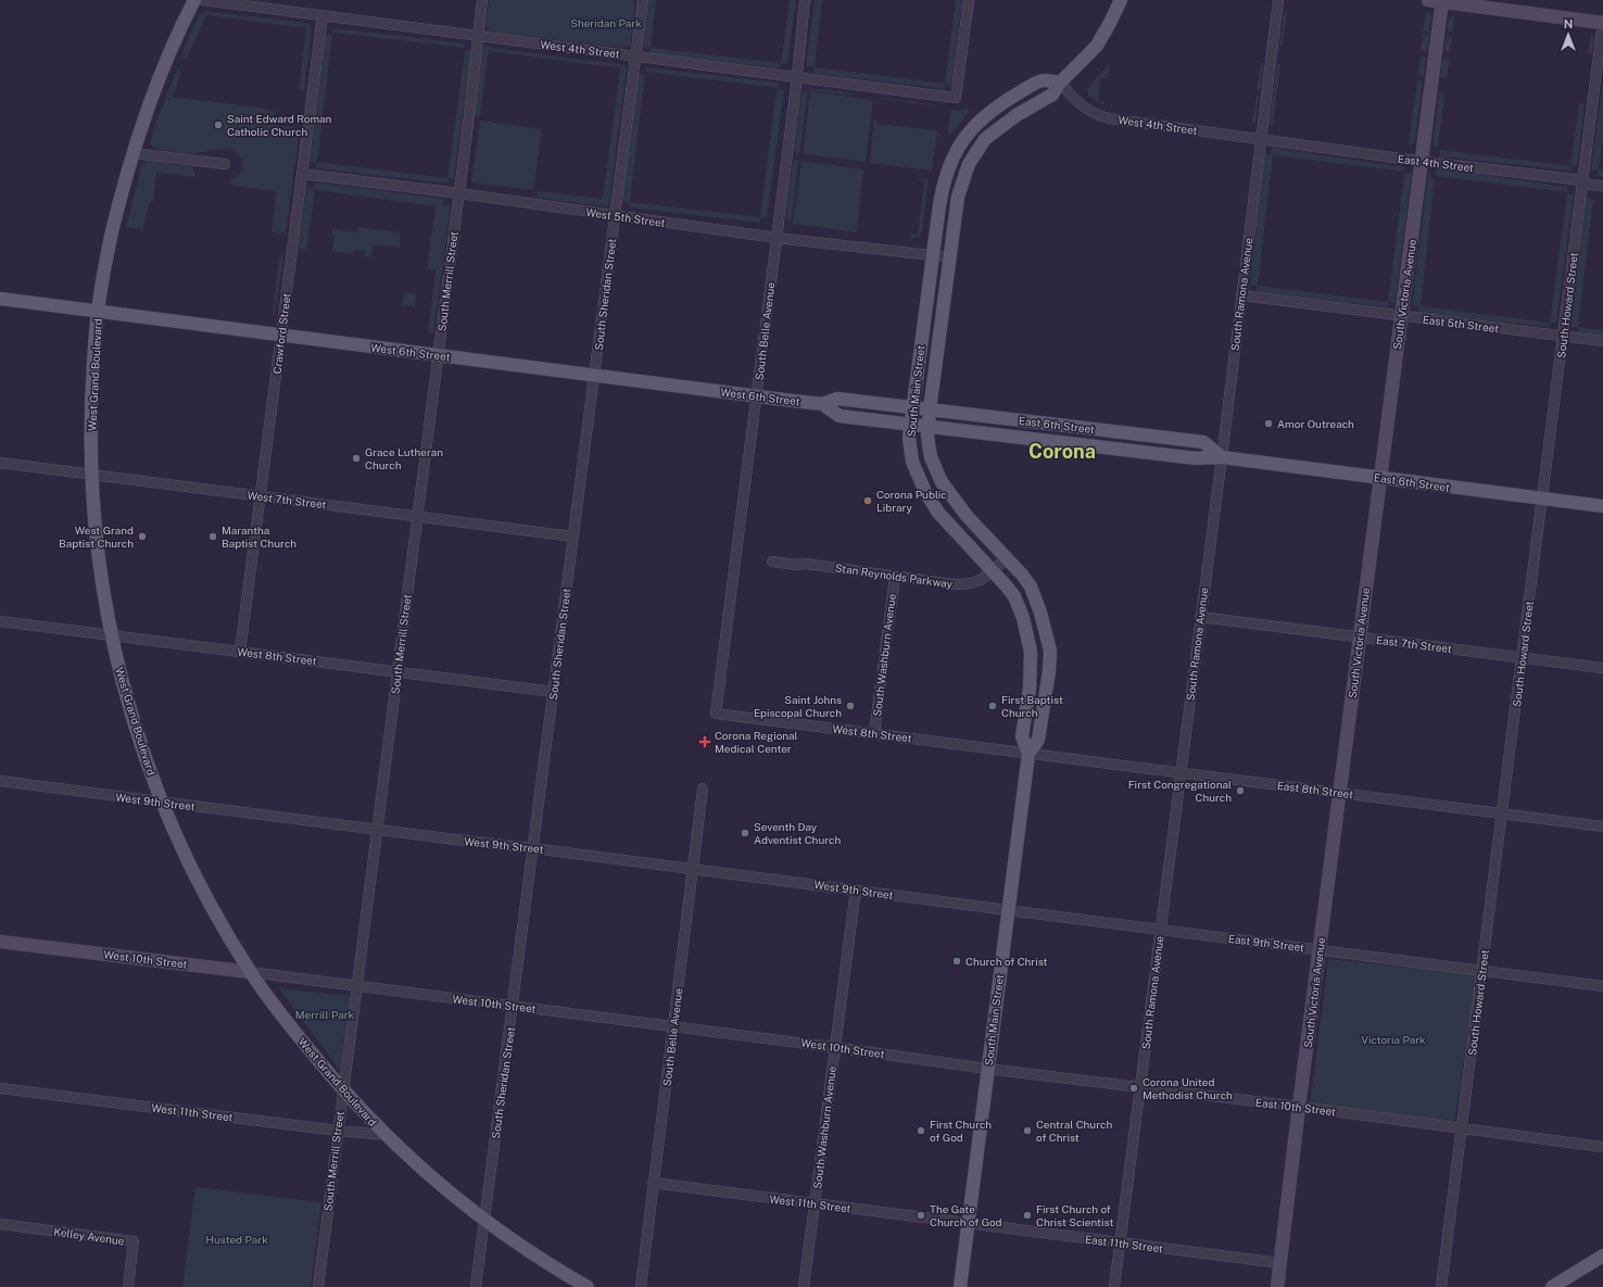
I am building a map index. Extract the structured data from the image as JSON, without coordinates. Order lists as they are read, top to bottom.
{
  "streets": {
    "main road": [
      "West 6th Street",
      "West Grand Boulevard",
      "South Main Street",
      "East 6th Street"
    ],
    "street": [
      "West 4th Street",
      "East 4th Street",
      "West 5th Street",
      "South Merrill Street",
      "South Sheridan Street",
      "South Ramona Avenue",
      "South Victoria Avenue",
      "South Howard Street",
      "East 5th Street",
      "South Belle Avenue",
      "Crawford Street",
      "West 7th Street",
      "Stan Reynolds Parkway",
      "East 7th Street",
      "South Washburn Avenue",
      "West 8th Street",
      "East 8th Street",
      "West 9th Street",
      "East 9th Street",
      "West 10th Street",
      "East 10th Street",
      "West 11th Street",
      "Kelley Avenue",
      "East 11th Street"
    ]
  },
  "crossings": [
    ["West 4th Street", "East 4th Street"],
    ["West 4th Street", "South Merrill Street"],
    ["West 4th Street", "South Sheridan Street"],
    ["West 4th Street", "South Ramona Avenue"],
    ["West 4th Street", "South Belle Avenue"],
    ["West 4th Street", "Crawford Street"],
    ["West 4th Street", "South Main Street"],
    ["East 4th Street", "South Ramona Avenue"],
    ["East 4th Street", "South Victoria Avenue"],
    ["East 4th Street", "South Howard Street"],
    ["West 5th Street", "South Merrill Street"],
    ["West 5th Street", "South Sheridan Street"],
    ["West 5th Street", "South Belle Avenue"],
    ["West 5th Street", "Crawford Street"],
    ["West 5th Street", "South Main Street"],
    ["South Merrill Street", "West 6th Street"],
    ["South Merrill Street", "West Grand Boulevard"],
    ["South Merrill Street", "West 7th Street"],
    ["South Merrill Street", "West 8th Street"],
    ["South Merrill Street", "West 9th Street"],
    ["South Merrill Street", "West 10th Street"],
    ["South Merrill Street", "West 11th Street"],
    ["South Sheridan Street", "West 6th Street"],
    ["South Sheridan Street", "West Grand Boulevard"],
    ["South Sheridan Street", "West 7th Street"],
    ["South Sheridan Street", "West 8th Street"],
    ["South Sheridan Street", "West 9th Street"],
    ["South Sheridan Street", "West 10th Street"],
    ["South Ramona Avenue", "East 5th Street"],
    ["South Ramona Avenue", "East 6th Street"],
    ["South Ramona Avenue", "East 7th Street"],
    ["South Ramona Avenue", "East 8th Street"],
    ["South Ramona Avenue", "East 9th Street"],
    ["South Ramona Avenue", "East 10th Street"],
    ["South Ramona Avenue", "East 11th Street"],
    ["South Victoria Avenue", "East 5th Street"],
    ["South Victoria Avenue", "East 6th Street"],
    ["South Victoria Avenue", "East 7th Street"],
    ["South Victoria Avenue", "East 8th Street"],
    ["South Victoria Avenue", "East 9th Street"],
    ["South Victoria Avenue", "East 10th Street"],
    ["South Victoria Avenue", "East 11th Street"],
    ["South Howard Street", "East 5th Street"],
    ["South Howard Street", "East 6th Street"],
    ["South Howard Street", "East 7th Street"],
    ["South Howard Street", "East 8th Street"],
    ["South Howard Street", "East 9th Street"],
    ["South Howard Street", "East 10th Street"],
    ["South Belle Avenue", "West 6th Street"],
    ["South Belle Avenue", "West 8th Street"],
    ["South Belle Avenue", "West 9th Street"],
    ["South Belle Avenue", "West 10th Street"],
    ["South Belle Avenue", "West 11th Street"],
    ["Crawford Street", "West 6th Street"],
    ["Crawford Street", "West 7th Street"],
    ["Crawford Street", "West 8th Street"],
    ["West 6th Street", "West Grand Boulevard"],
    ["West 6th Street", "South Main Street"],
    ["West 6th Street", "East 6th Street"],
    ["West Grand Boulevard", "West 7th Street"],
    ["West Grand Boulevard", "West 8th Street"],
    ["West Grand Boulevard", "West 9th Street"],
    ["West Grand Boulevard", "West 10th Street"],
    ["West Grand Boulevard", "West 11th Street"],
    ["South Main Street", "East 6th Street"],
    ["South Main Street", "Stan Reynolds Parkway"],
    ["South Main Street", "West 8th Street"],
    ["South Main Street", "East 8th Street"],
    ["South Main Street", "West 9th Street"],
    ["South Main Street", "East 9th Street"],
    ["South Main Street", "West 10th Street"],
    ["South Main Street", "East 10th Street"],
    ["South Main Street", "West 11th Street"],
    ["South Main Street", "East 11th Street"],
    ["Stan Reynolds Parkway", "South Washburn Avenue"],
    ["South Washburn Avenue", "West 8th Street"],
    ["South Washburn Avenue", "West 9th Street"],
    ["South Washburn Avenue", "West 10th Street"],
    ["South Washburn Avenue", "West 11th Street"],
    ["West 8th Street", "East 8th Street"],
    ["West 9th Street", "East 9th Street"],
    ["West 10th Street", "East 10th Street"],
    ["West 11th Street", "East 11th Street"]
  ],
  "districts": ["Corona"],
  "parks": [
    "Sheridan Park",
    "Merrill Park",
    "Victoria Park",
    "Husted Park"
  ],
  "places": {
    "other": [
      "Saint Edward Roman Catholic Church",
      "Amor Outreach",
      "Grace Lutheran Church",
      "Corona Public Library",
      "West Grand Baptist Church",
      "Marantha Baptist Church",
      "Saint Johns Episcopal Church",
      "First Baptist Church",
      "First Congregational Church",
      "Seventh Day Adventist Church",
      "Church of Christ",
      "Corona United Methodist Church",
      "First Church of God",
      "Central Church of Christ",
      "The Gate Church of God",
      "First Church of Christ Scientist"
    ],
    "health": ["Corona Regional Medical Center"]
  },
  "north": "top"
}
